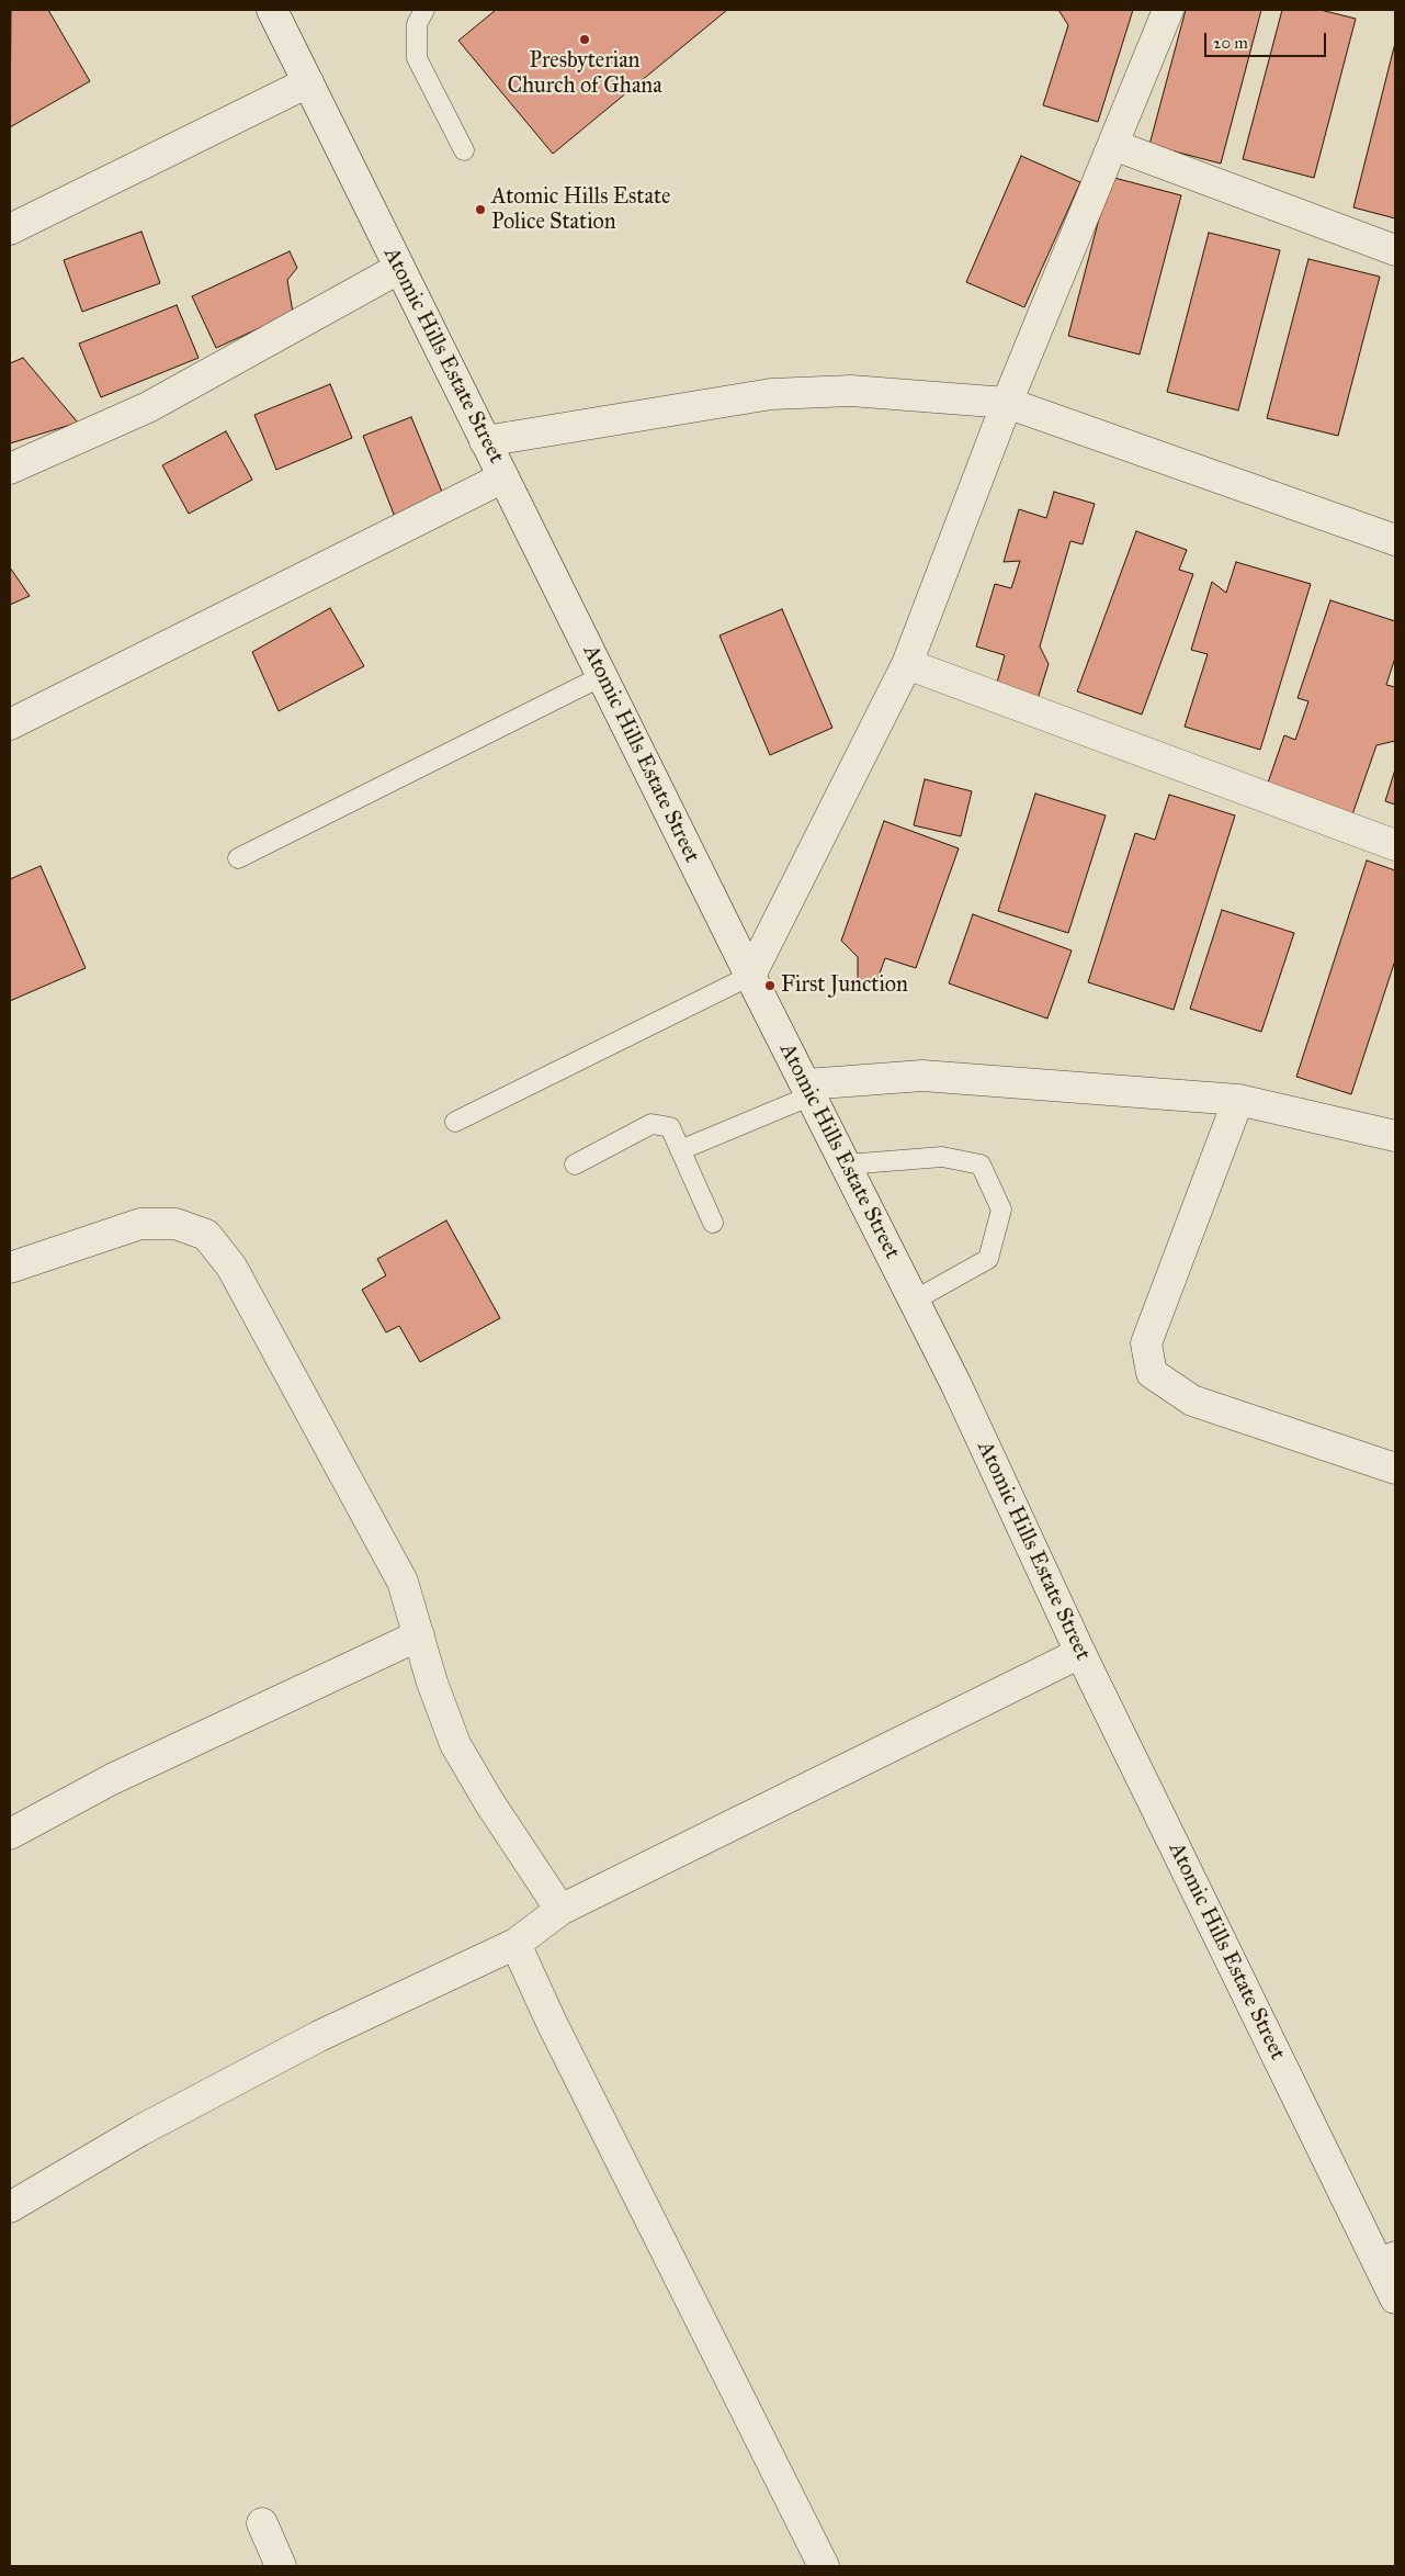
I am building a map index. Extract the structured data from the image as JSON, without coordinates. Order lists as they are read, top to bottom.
{
  "streets": {
    "street": ["Atomic Hills Estate Street"]
  },
  "places": ["Presbyterian Church of Ghana", "Atomic Hills Estate Police Station", "First Junction"],
  "scale_bar": "20 m"
}
